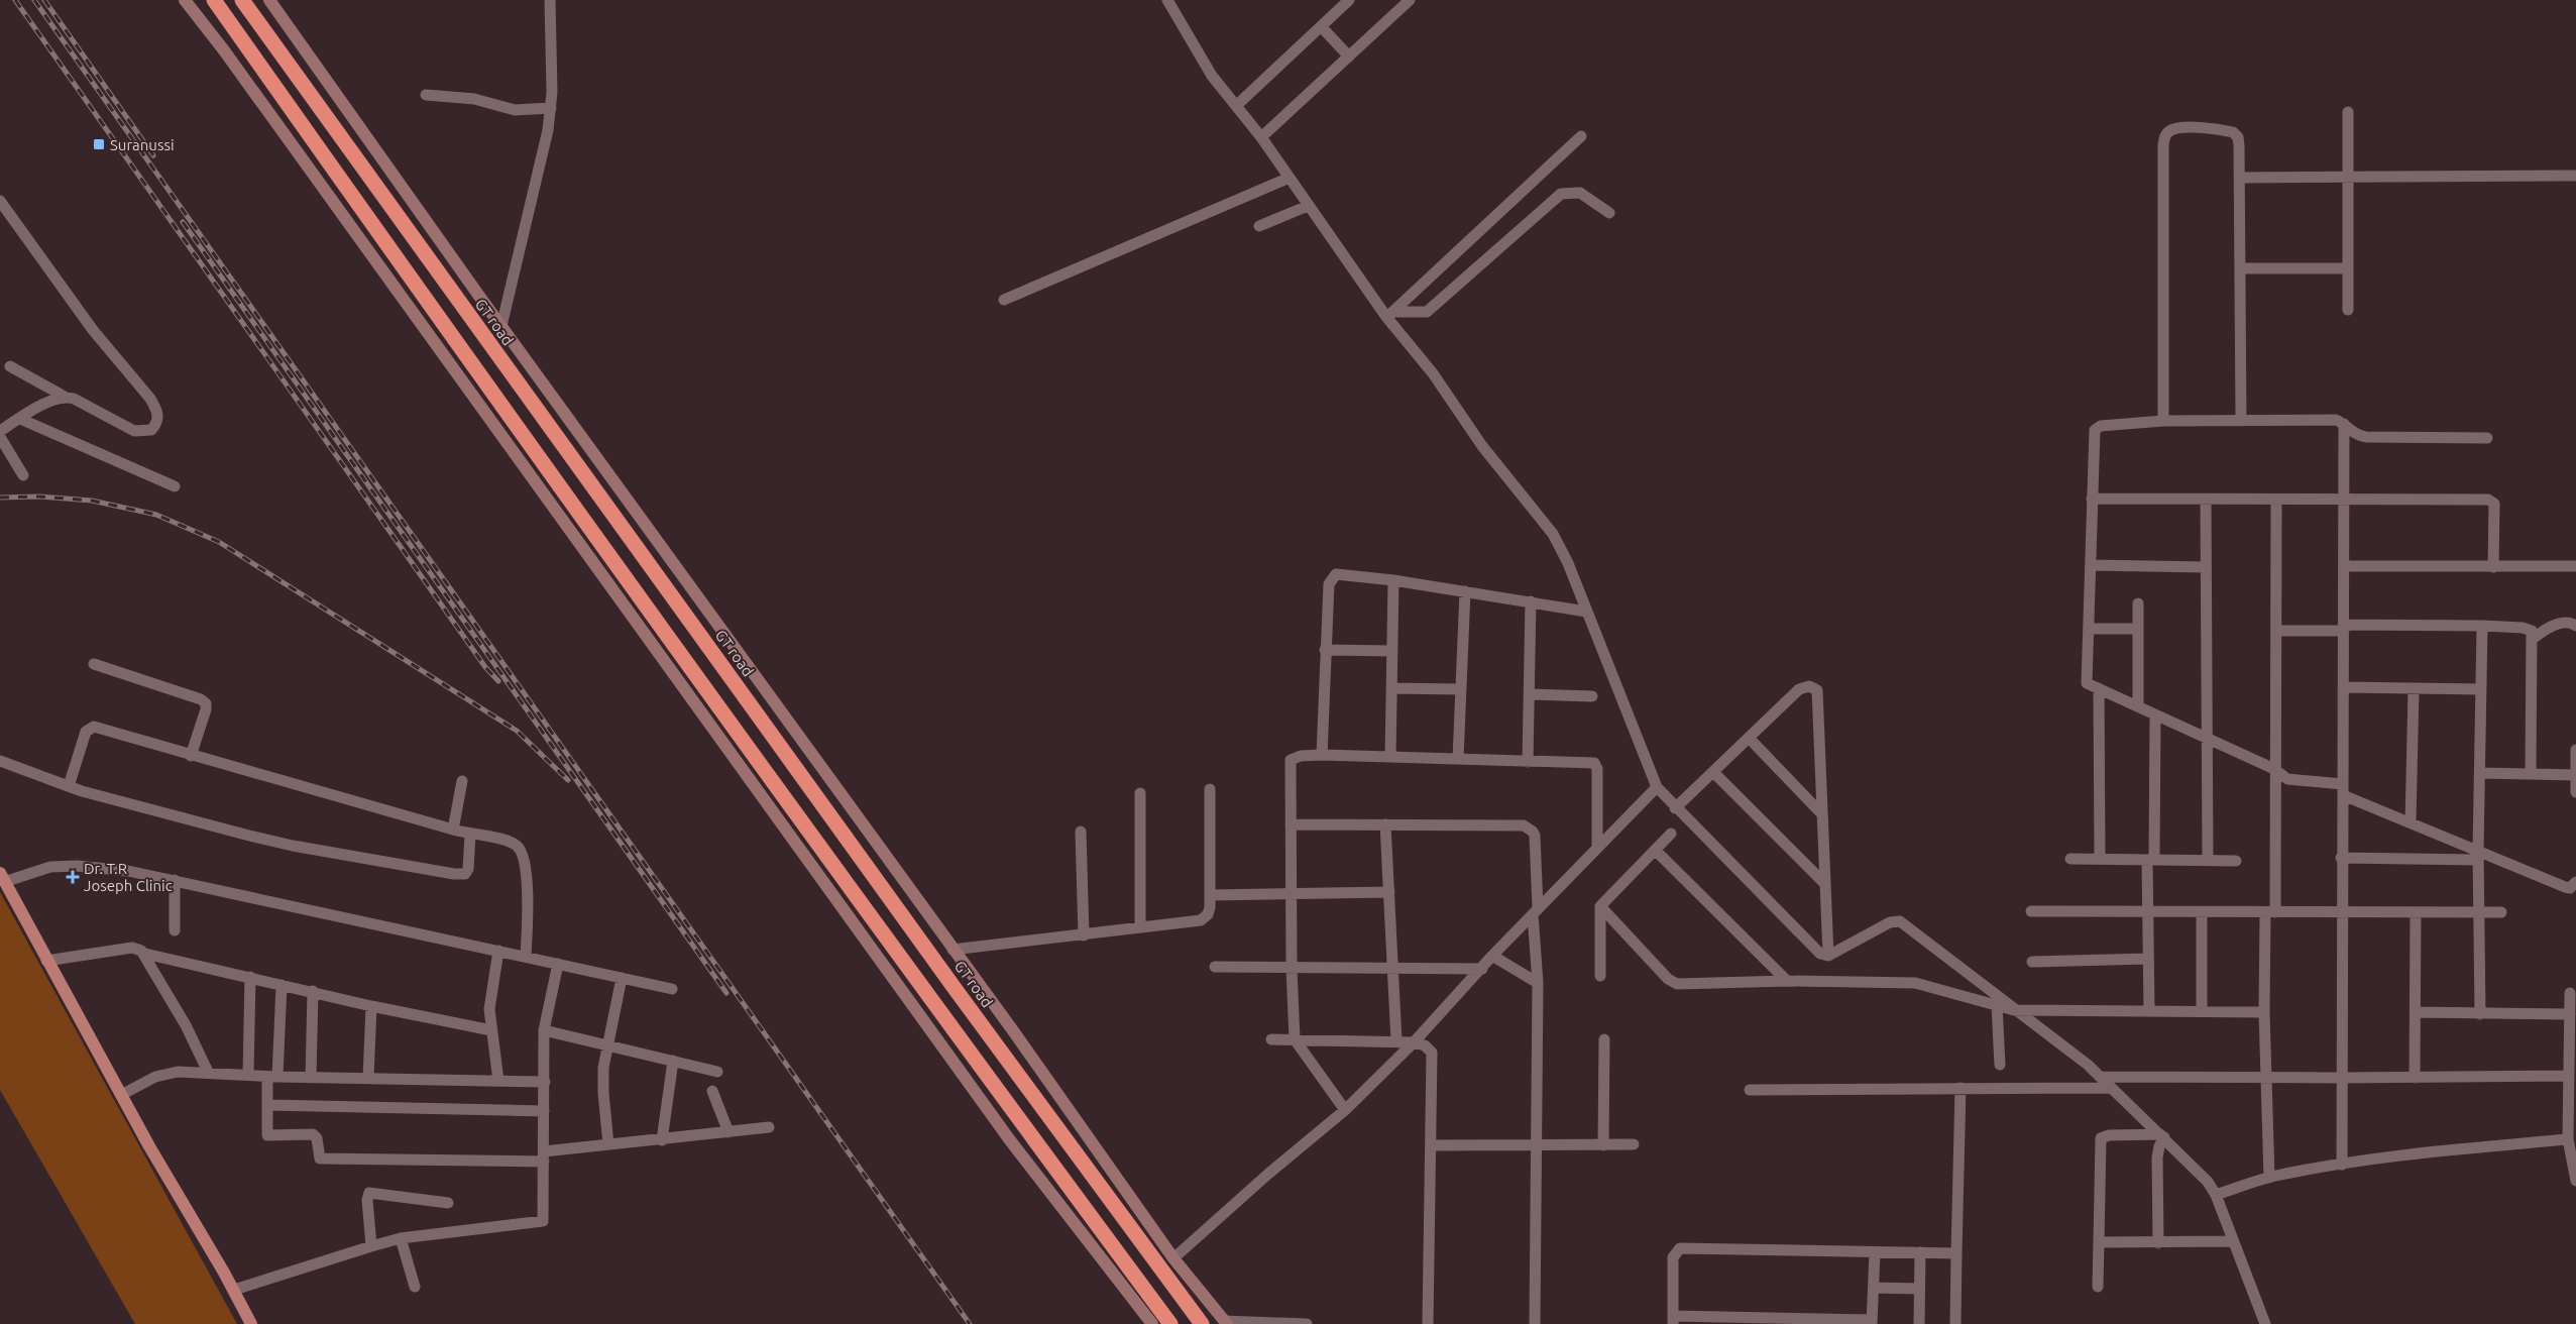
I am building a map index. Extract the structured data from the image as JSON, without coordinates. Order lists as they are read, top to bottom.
{
  "streets": {
    "highway": ["GT road"]
  },
  "places": {
    "transit": ["Suranussi"],
    "health": ["Dr. T.R Joseph Clinic"]
  }
}
